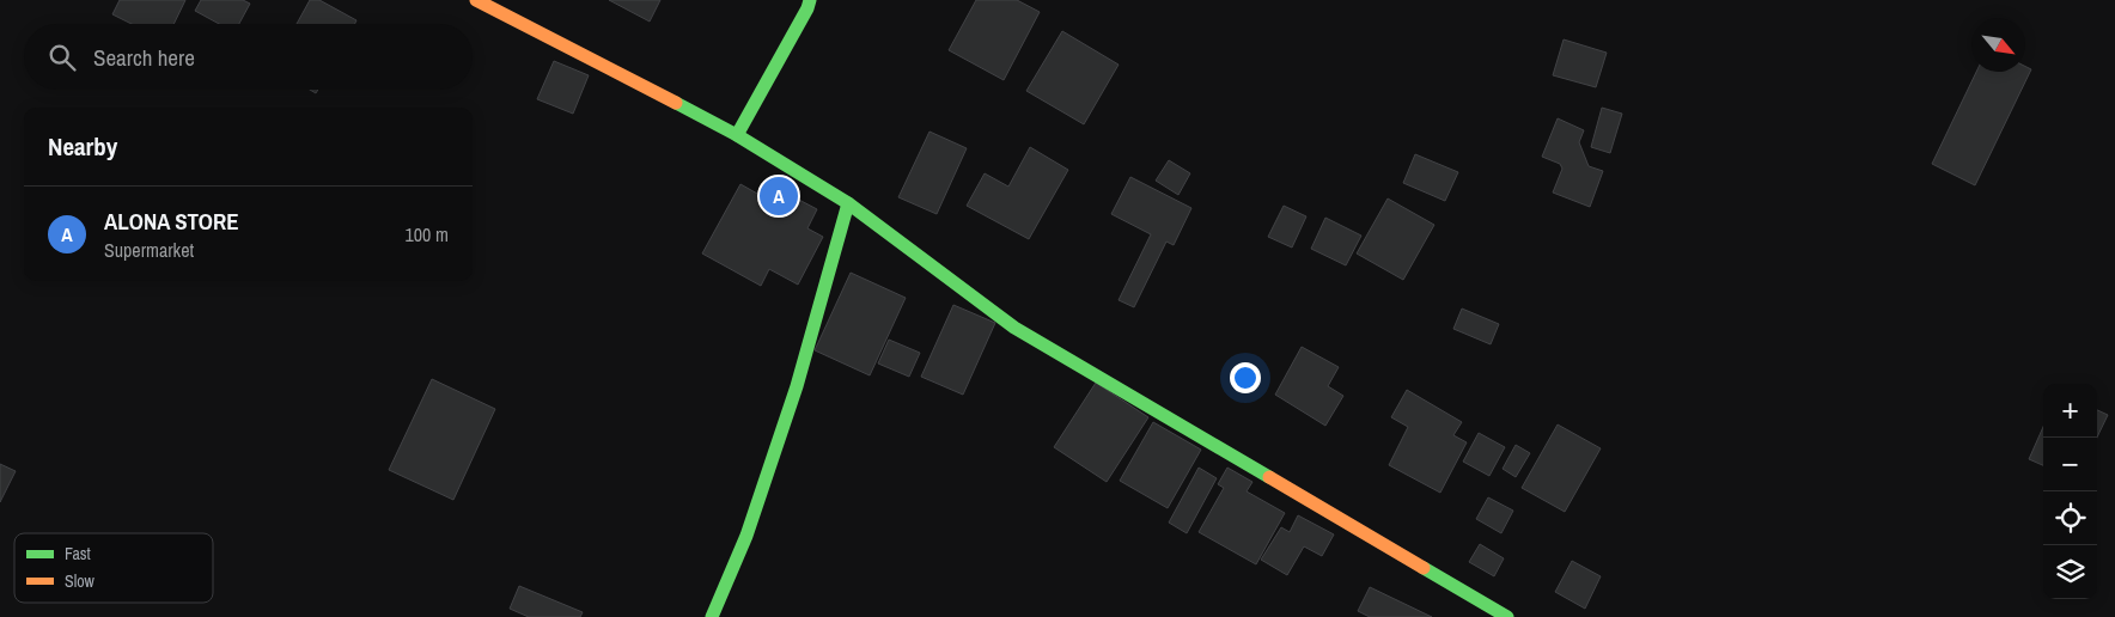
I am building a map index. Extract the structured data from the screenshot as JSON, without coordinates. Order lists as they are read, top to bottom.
{
  "legend": ["Fast", "Slow"],
  "north": "bottom right",
  "page": {
    "search": "Search here",
    "heading": "Nearby",
    "pins": "A",
    "list": [
      {
        "mark": "A",
        "name": "ALONA STORE",
        "note": "Supermarket",
        "value": "100 m"
      }
    ],
    "map_buttons": ["+", "−"]
  }
}
